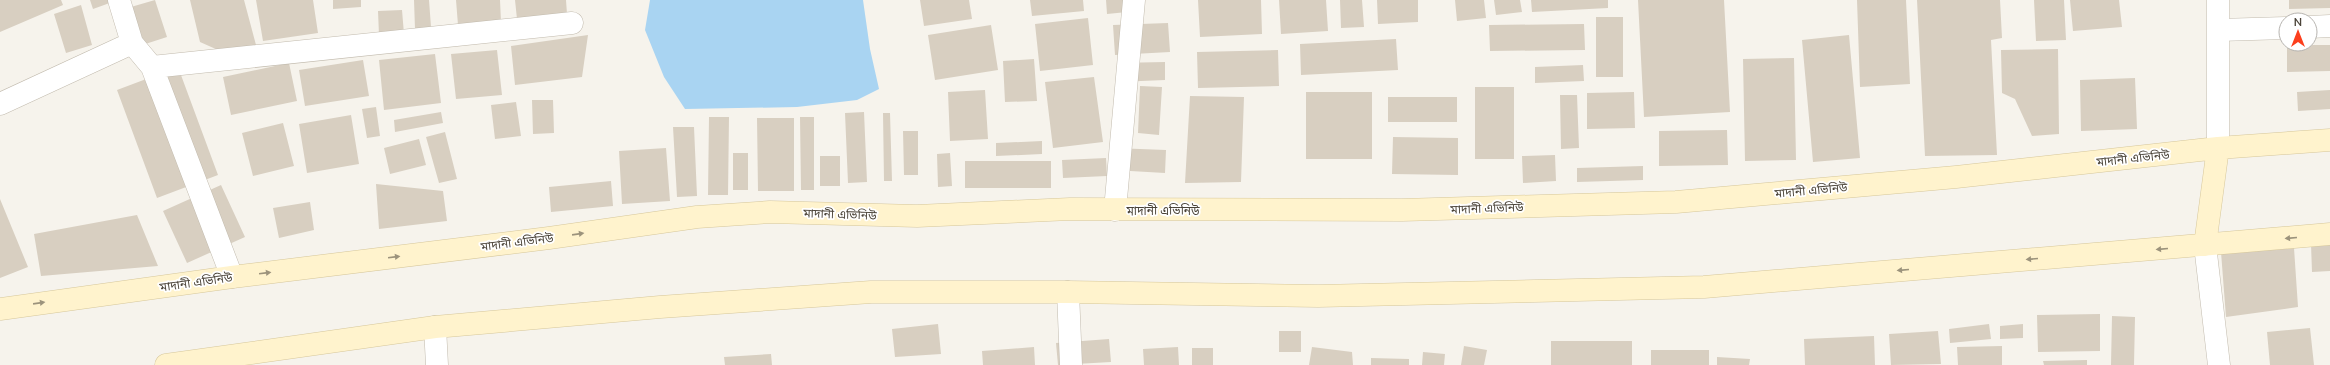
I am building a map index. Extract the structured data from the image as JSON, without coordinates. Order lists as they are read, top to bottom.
{
  "streets": {
    "main road": ["মাদানী এভিনিউ"]
  },
  "north": "top"
}
